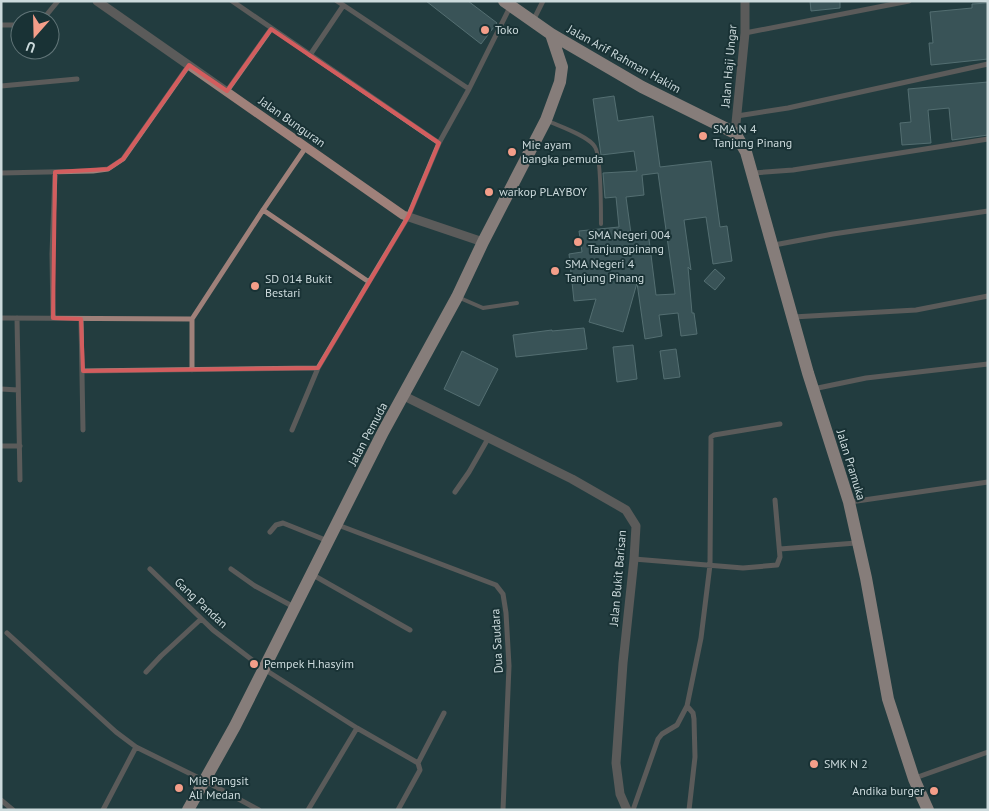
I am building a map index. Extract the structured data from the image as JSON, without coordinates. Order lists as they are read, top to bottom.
{
  "streets": {
    "main road": ["Jalan Arif Rahman Hakim", "Jalan Pemuda", "Jalan Pramuka"],
    "street": [
      "Jalan Haji Ungar",
      "Jalan Bunguran",
      "Jalan Bukit Barisan",
      "Gang Pandan",
      "Dua Saudara"
    ]
  },
  "crossings": [
    ["Jalan Arif Rahman Hakim", "Jalan Haji Ungar"],
    ["Jalan Arif Rahman Hakim", "Jalan Pramuka"],
    ["Jalan Haji Ungar", "Jalan Pramuka"],
    ["Jalan Bunguran", "Jalan Pemuda"],
    ["Jalan Pemuda", "Jalan Bukit Barisan"],
    ["Jalan Pemuda", "Gang Pandan"],
    ["Jalan Pemuda", "Dua Saudara"]
  ],
  "places": [
    "Toko",
    "SMA N 4 Tanjung Pinang",
    "Mie ayam bangka pemuda",
    "warkop PLAYBOY",
    "SMA Negeri 004 Tanjungpinang",
    "SMA Negeri 4 Tanjung Pinang",
    "SD 014 Bukit Bestari",
    "Pempek H.hasyim",
    "SMK N 2",
    "Mie Pangsit Ali Medan",
    "Andika burger"
  ],
  "north": "bottom"
}
